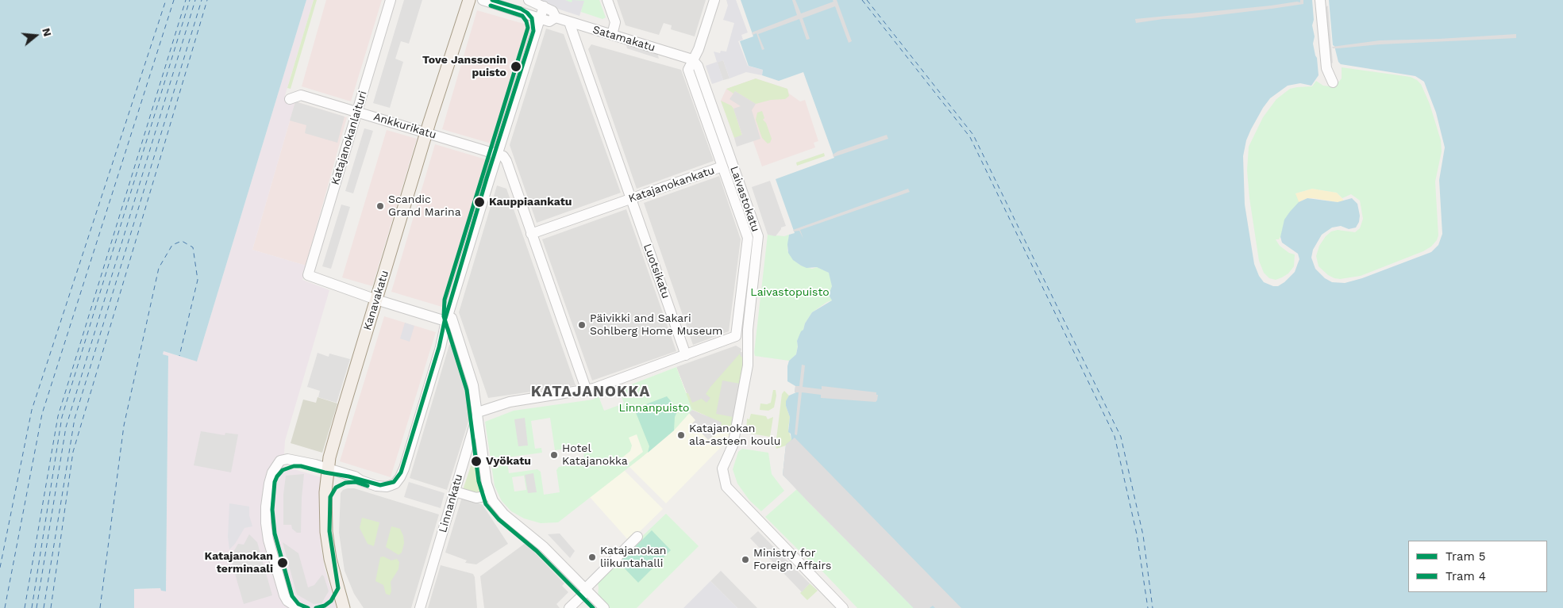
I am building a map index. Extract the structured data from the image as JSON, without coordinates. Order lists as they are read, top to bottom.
{
  "streets": {
    "main road": ["Kanavakatu"],
    "street": [
      "Satamakatu",
      "Ankkurikatu",
      "Katajanokanlaituri",
      "Katajanokankatu",
      "Laivastokatu",
      "Luotsikatu",
      "Linnankatu"
    ]
  },
  "crossings": [
    ["Satamakatu", "Laivastokatu"],
    ["Satamakatu", "Luotsikatu"],
    ["Ankkurikatu", "Katajanokanlaituri"],
    ["Ankkurikatu", "Kanavakatu"],
    ["Katajanokanlaituri", "Kanavakatu"],
    ["Katajanokankatu", "Laivastokatu"],
    ["Katajanokankatu", "Luotsikatu"],
    ["Laivastokatu", "Luotsikatu"]
  ],
  "districts": ["KATAJANOKKA"],
  "parks": ["Laivastopuisto", "Linnanpuisto"],
  "places": [
    "Tove Janssonin puisto",
    "Kauppiaankatu",
    "Scandic Grand Marina",
    "Päivikki and Sakari Sohlberg Home Museum",
    "Katajanokan ala-asteen koulu",
    "Hotel Katajanokka",
    "Vyökatu",
    "Katajanokan liikuntahalli",
    "Ministry for Foreign Affairs",
    "Katajanokan terminaali"
  ],
  "lines": ["tram line 5", "tram line 4"],
  "legend": ["Tram 5", "Tram 4"],
  "north": "right"
}
